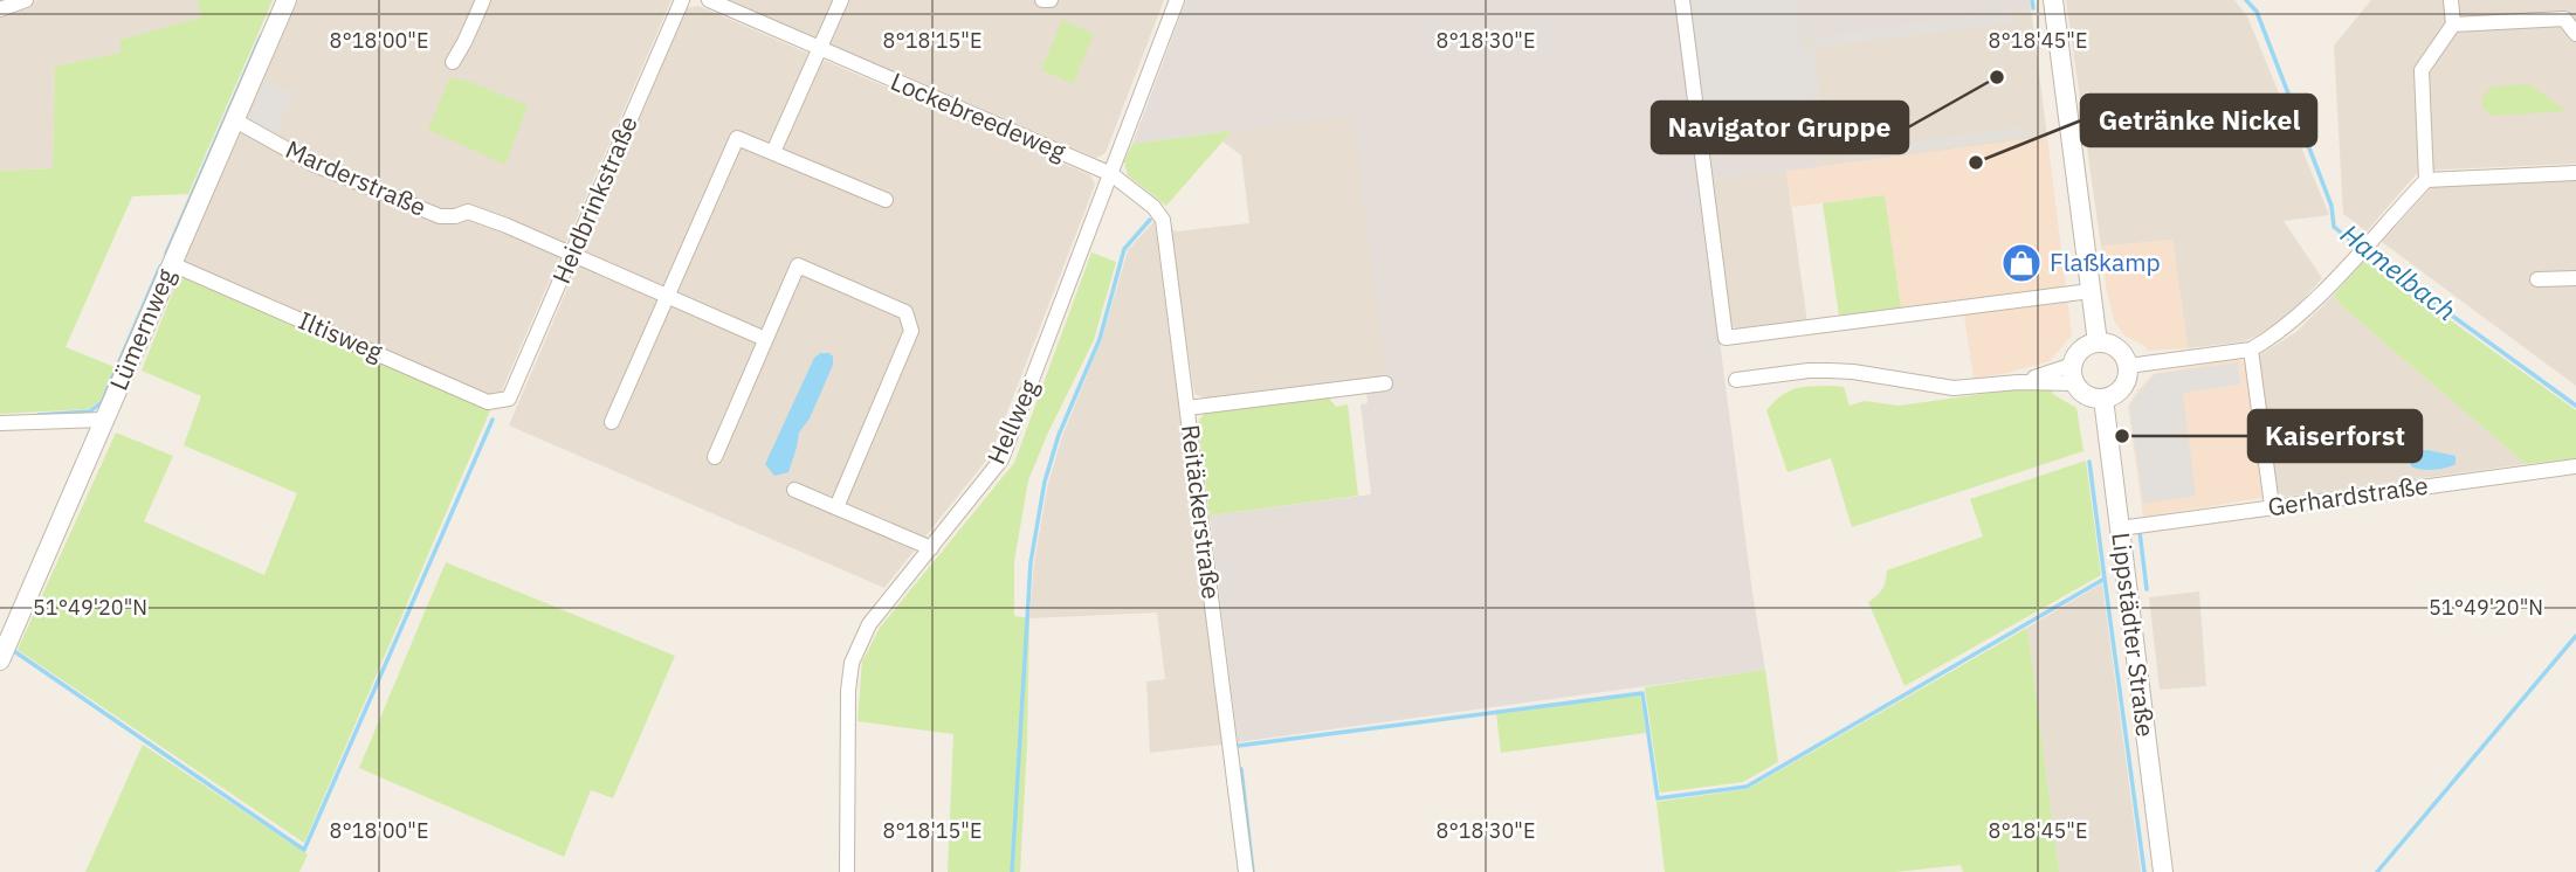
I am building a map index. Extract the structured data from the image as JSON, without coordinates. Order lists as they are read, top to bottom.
{
  "streets": {
    "street": [
      "Lockebreedeweg",
      "Marderstraße",
      "Heidbrinkstraße",
      "Lümernweg",
      "Iltisweg",
      "Hellweg",
      "Gerhardstraße",
      "Reitäckerstraße",
      "Lippstädter Straße"
    ]
  },
  "crossings": [
    ["Lockebreedeweg", "Hellweg"],
    ["Lockebreedeweg", "Reitäckerstraße"],
    ["Marderstraße", "Heidbrinkstraße"],
    ["Marderstraße", "Lümernweg"],
    ["Heidbrinkstraße", "Iltisweg"],
    ["Lümernweg", "Iltisweg"],
    ["Hellweg", "Reitäckerstraße"],
    ["Gerhardstraße", "Lippstädter Straße"]
  ],
  "water": ["Hamelbach"],
  "places": {
    "other": ["Navigator Gruppe", "Getränke Nickel", "Kaiserforst"],
    "shop": ["Flaßkamp"]
  },
  "coordinates": [
    "8°18'00\"E",
    "8°18'15\"E",
    "8°18'30\"E",
    "8°18'45\"E",
    "51°49'20\"N"
  ]
}
